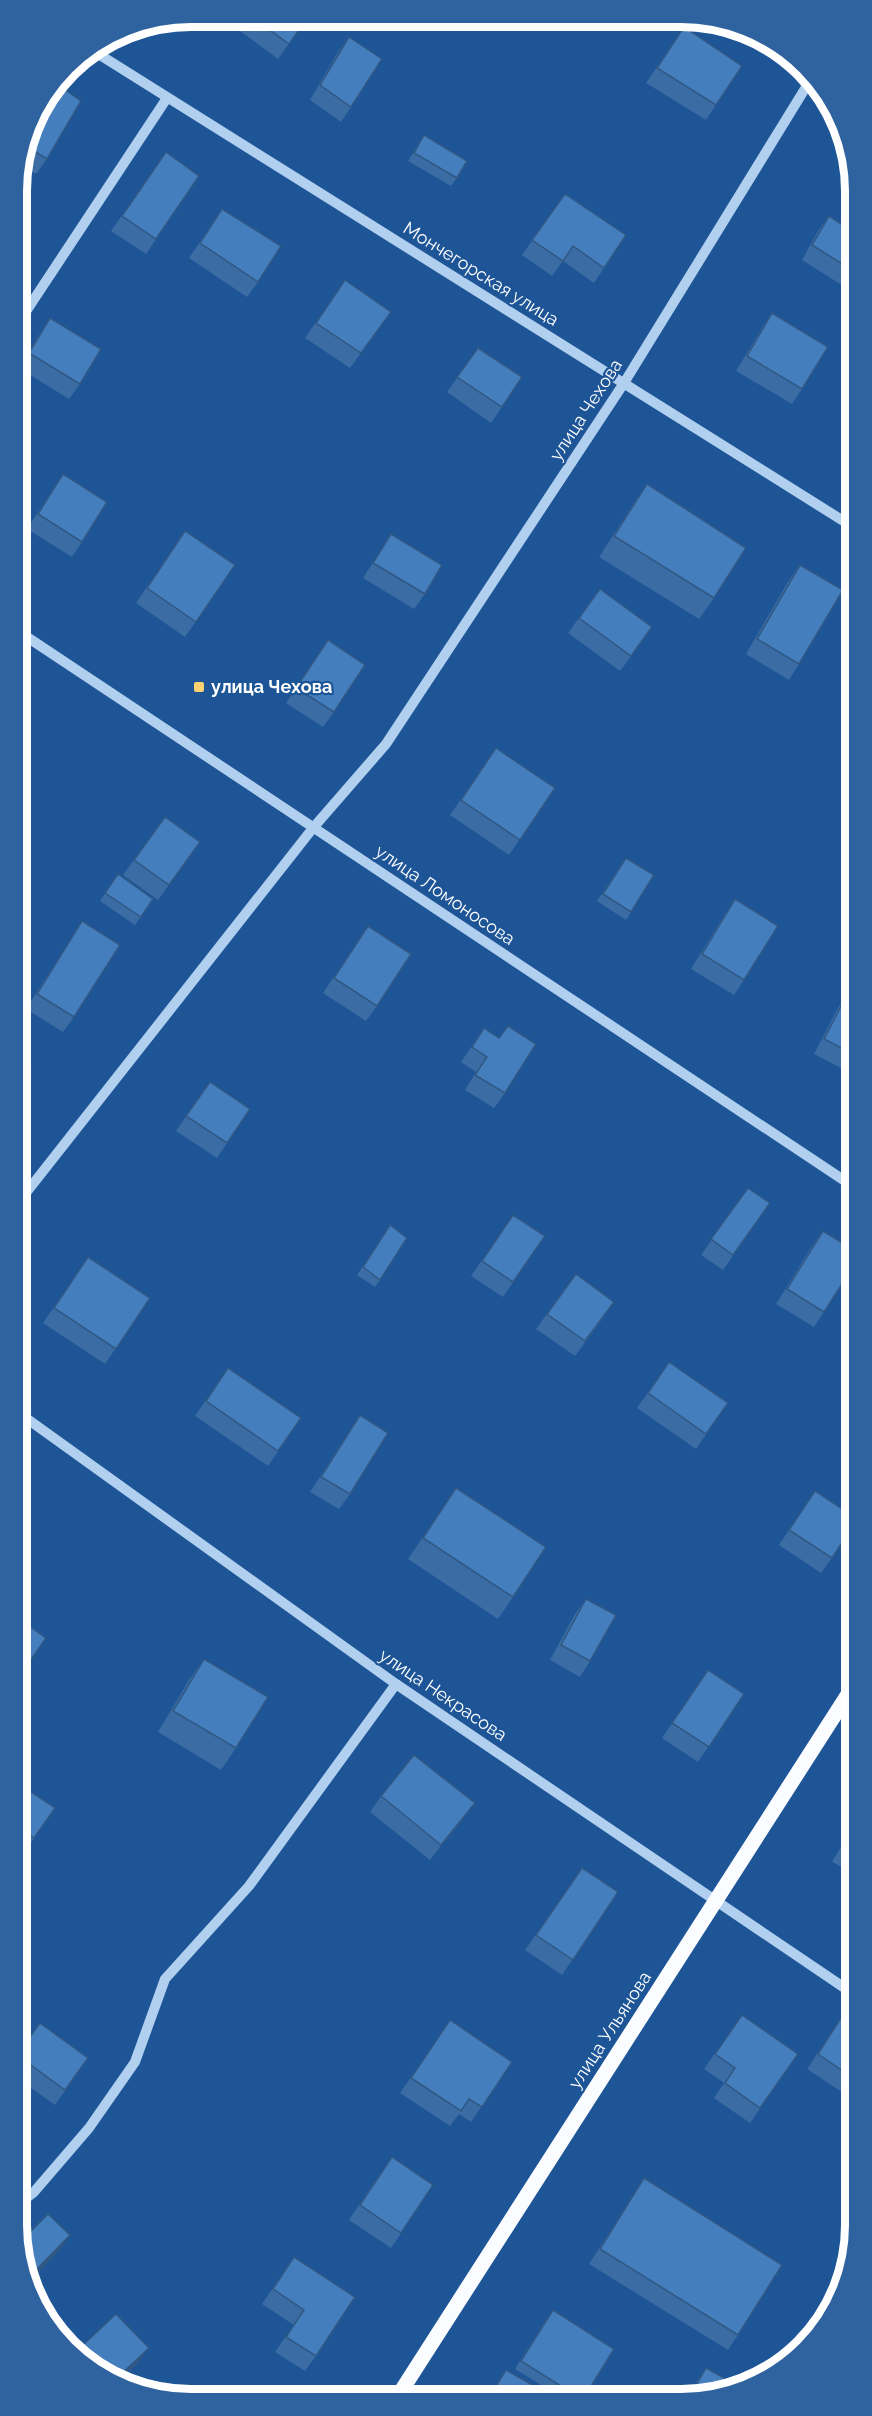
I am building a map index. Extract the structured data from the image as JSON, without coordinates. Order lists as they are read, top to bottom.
{
  "streets": {
    "main road": ["улица Ульянова"],
    "street": [
      "Мончегорская улица",
      "улица Чехова",
      "улица Ломоносова",
      "улица Некрасова"
    ]
  },
  "crossings": [
    ["Мончегорская улица", "улица Чехова"],
    ["улица Чехова", "улица Ломоносова"],
    ["улица Некрасова", "улица Ульянова"]
  ],
  "places": {
    "transit": ["улица Чехова"]
  }
}
